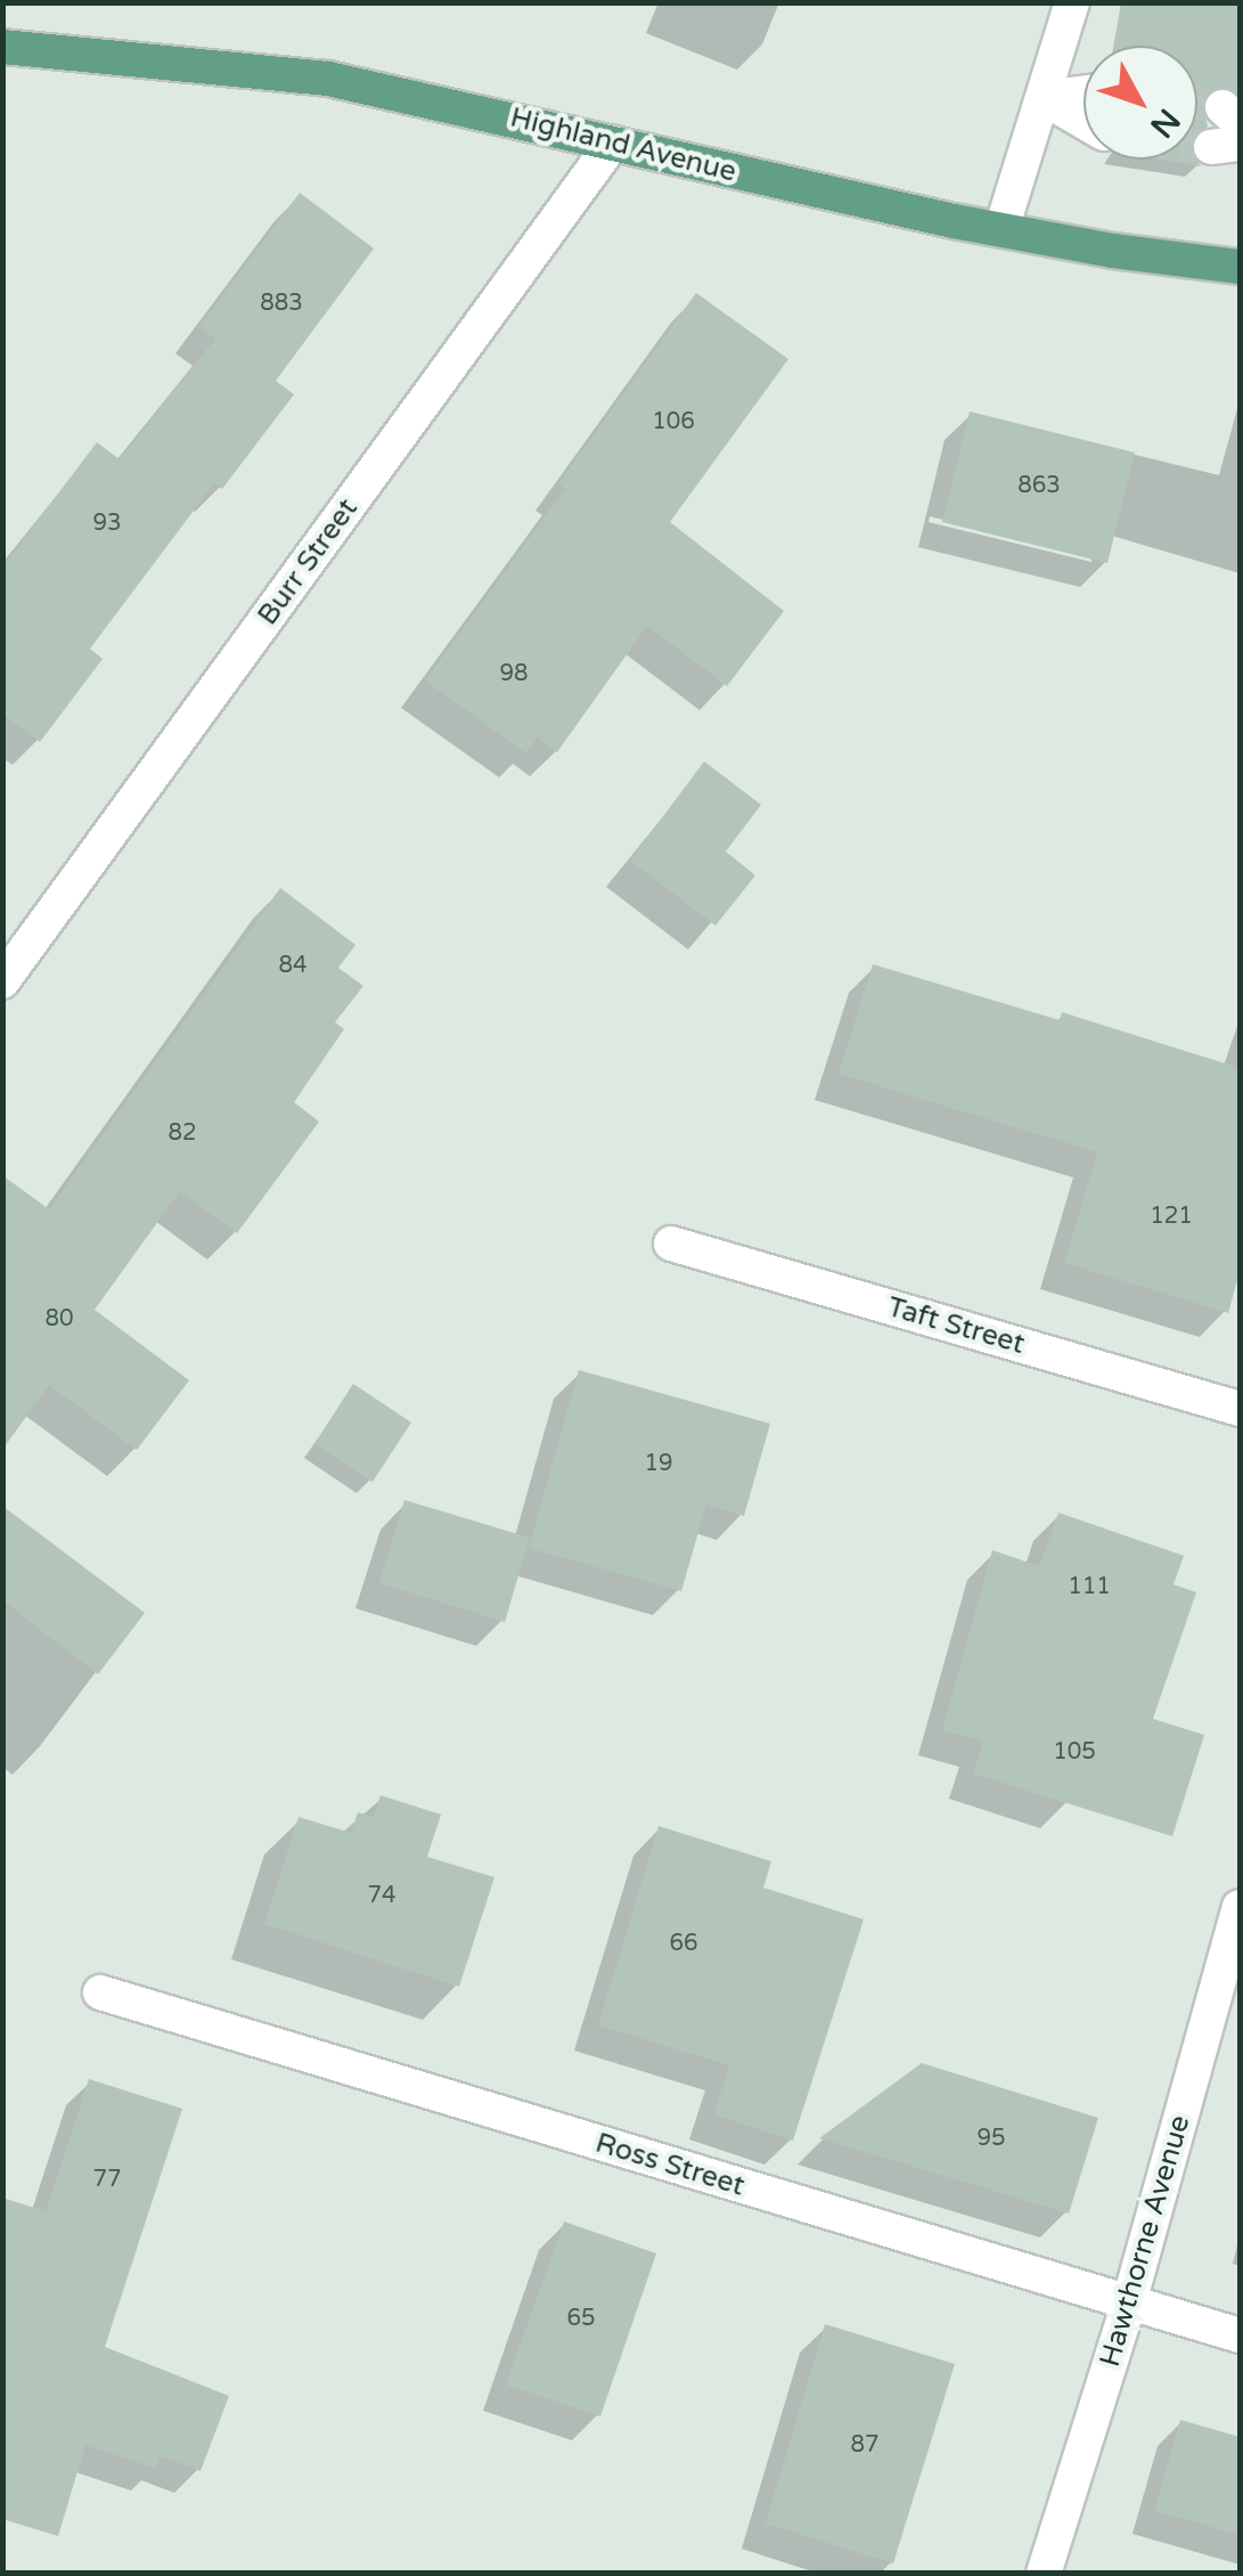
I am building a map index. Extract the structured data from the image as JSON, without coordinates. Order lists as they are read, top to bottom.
{
  "streets": {
    "main road": ["Highland Avenue"],
    "street": [
      "Burr Street",
      "Taft Street",
      "Ross Street",
      "Hawthorne Avenue"
    ]
  },
  "crossings": [
    ["Highland Avenue", "Burr Street"],
    ["Ross Street", "Hawthorne Avenue"]
  ],
  "house_numbers": [
    "883",
    "106",
    "863",
    "93",
    "98",
    "84",
    "82",
    "121",
    "80",
    "19",
    "111",
    "105",
    "74",
    "66",
    "95",
    "77",
    "65",
    "87"
  ],
  "north": "bottom right"
}
